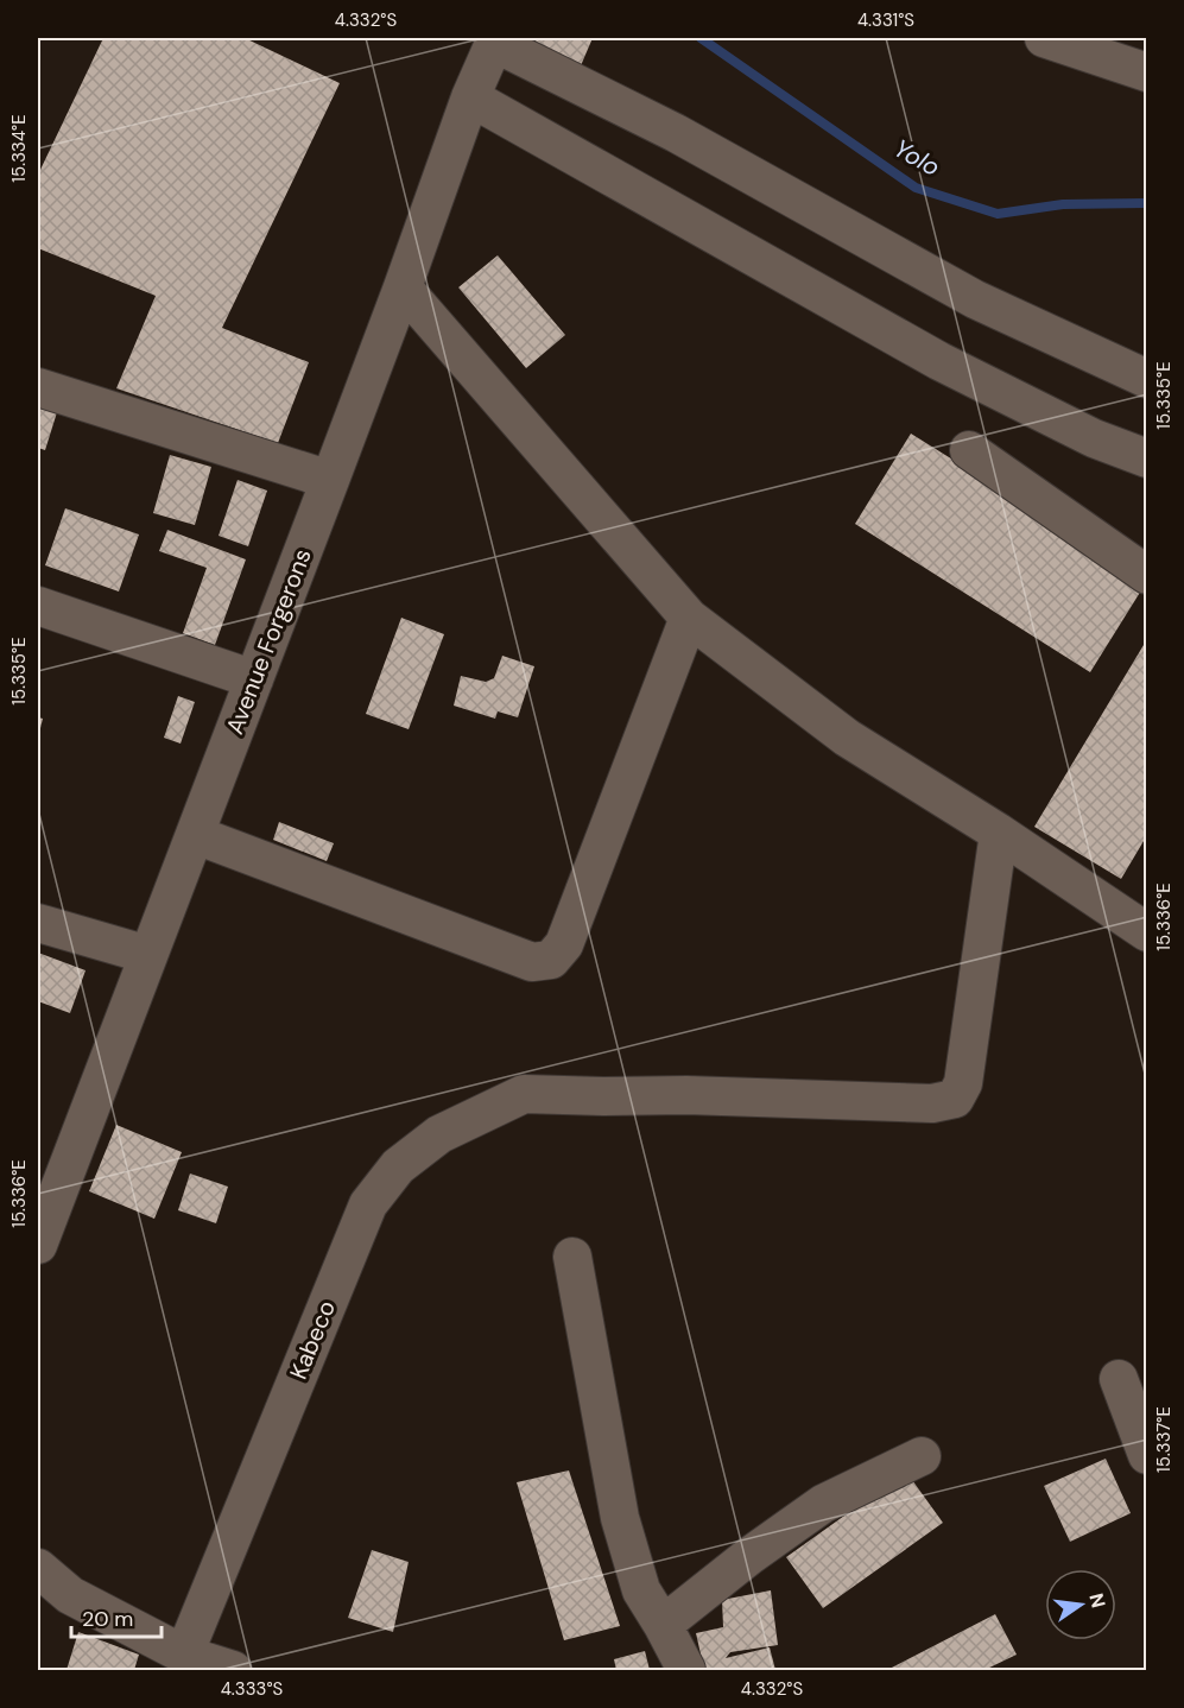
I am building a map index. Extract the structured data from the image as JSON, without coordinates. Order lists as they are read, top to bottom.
{
  "streets": {
    "street": ["Avenue Forgerons", "Kabeco"]
  },
  "water": ["Yolo"],
  "scale_bar": "20 m",
  "north": "right",
  "coordinates": [
    "4.332°S",
    "4.331°S",
    "15.334°E",
    "15.335°E",
    "15.336°E",
    "15.337°E",
    "4.333°S"
  ]
}
